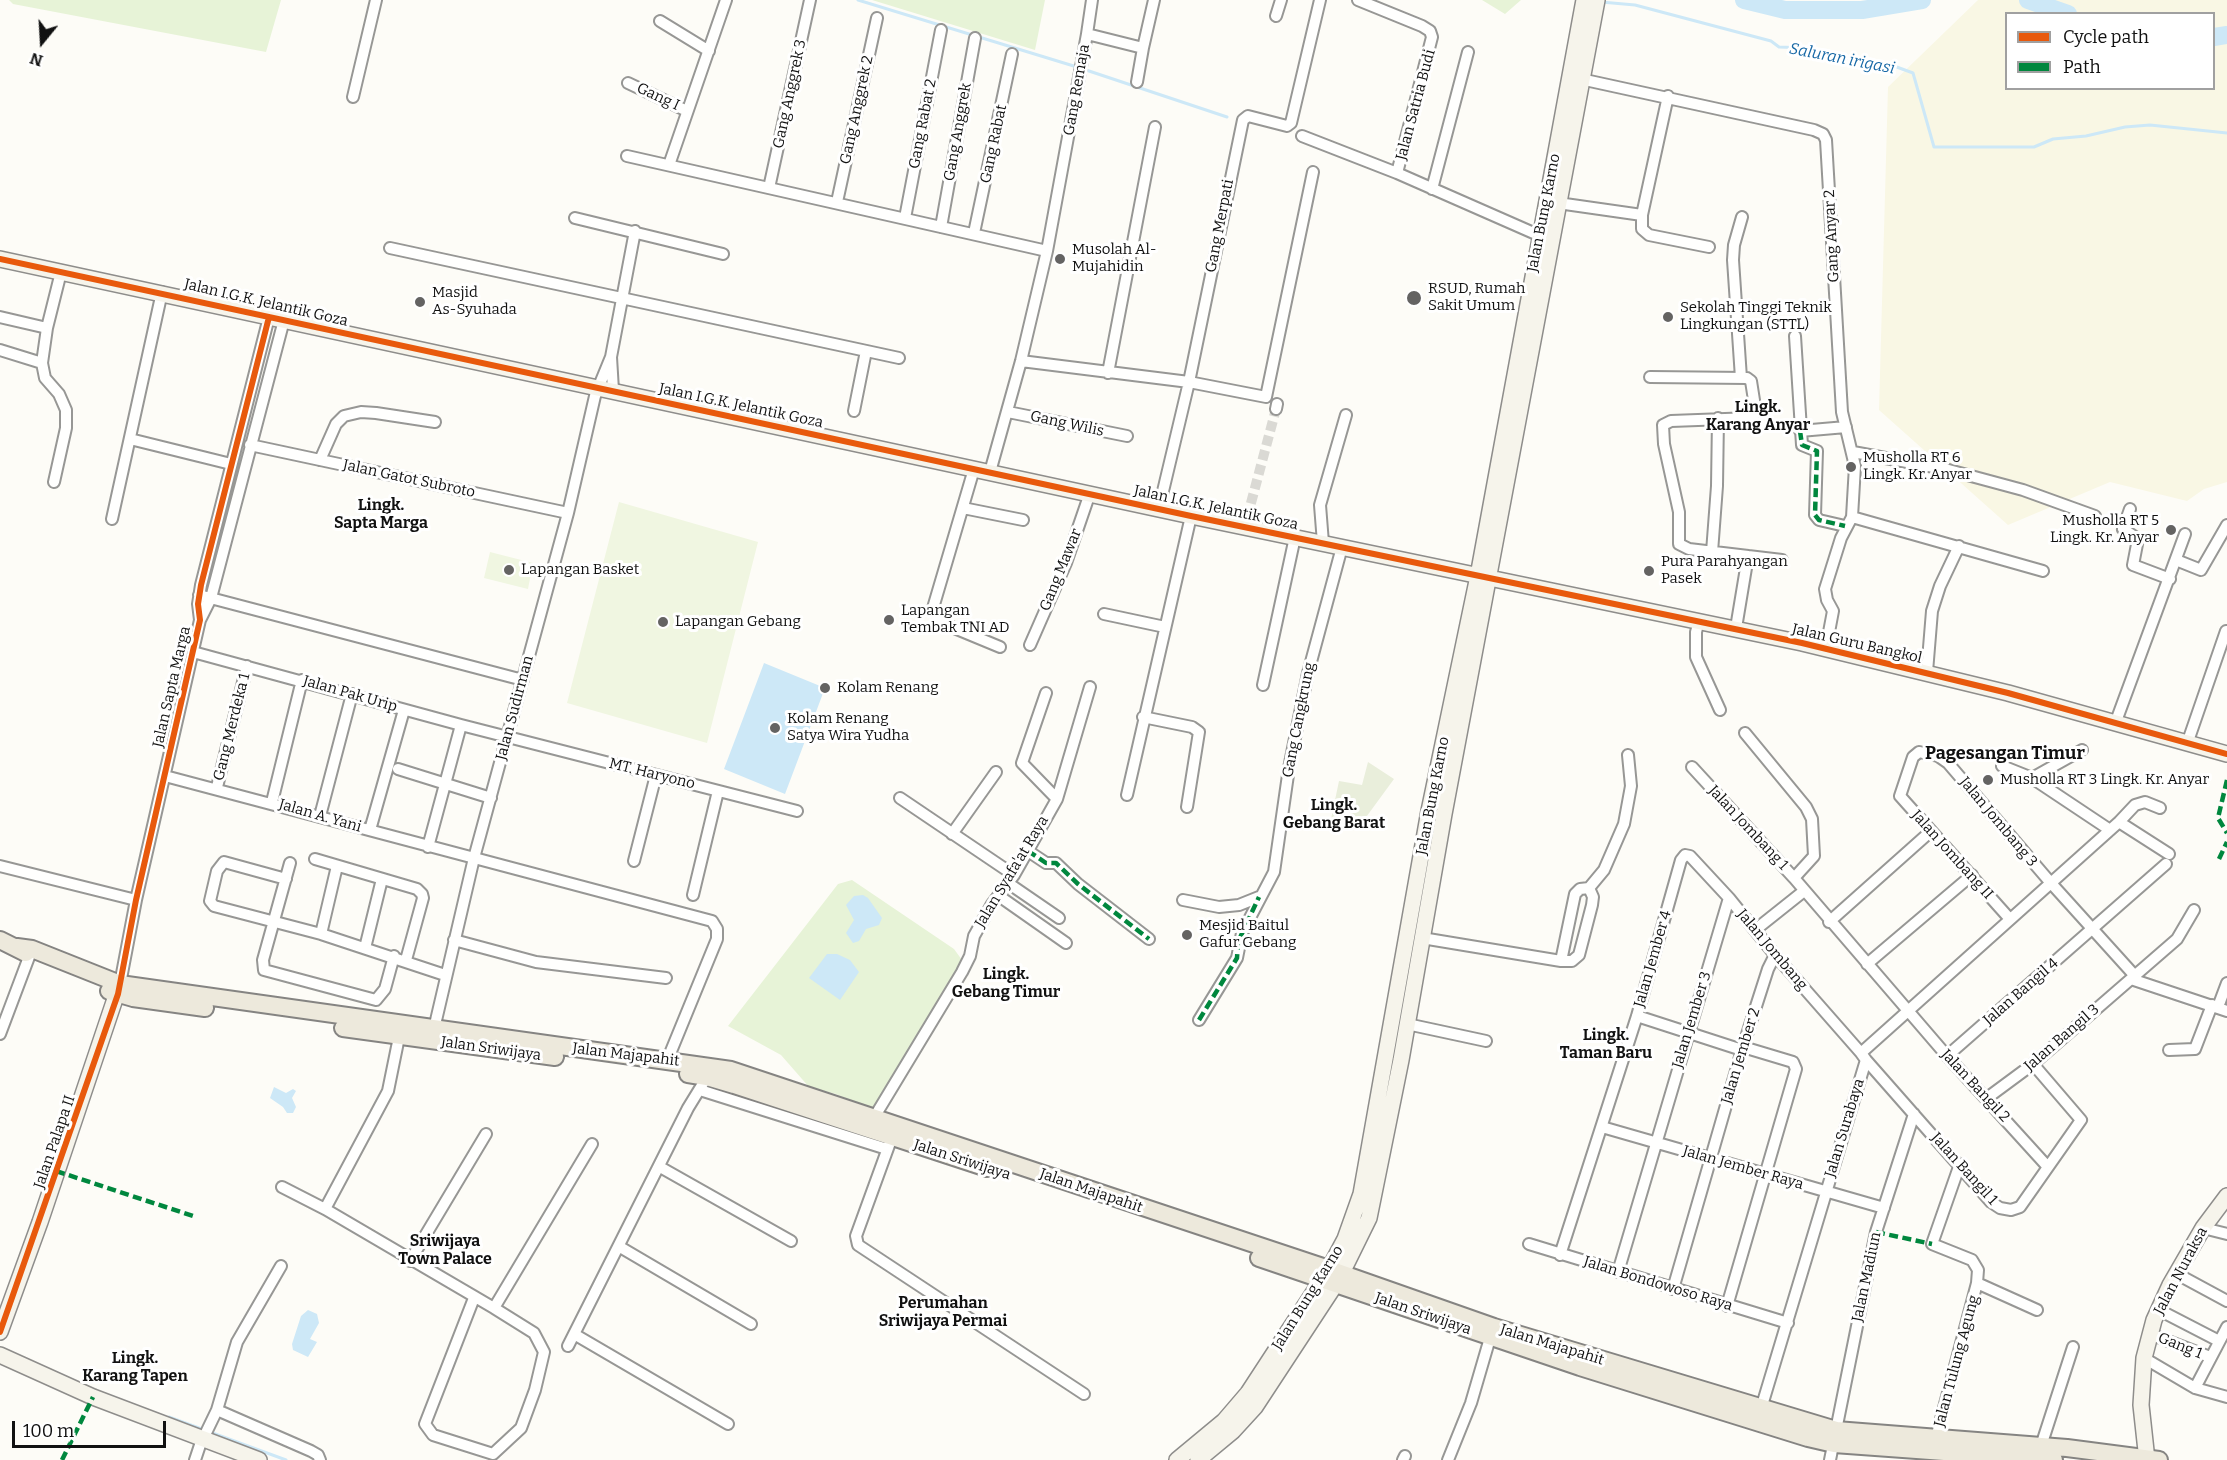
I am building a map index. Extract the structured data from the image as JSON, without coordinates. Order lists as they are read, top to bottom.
{
  "streets": {
    "main road": ["Jalan Sriwijaya", "Jalan Majapahit"],
    "street": [
      "Gang Remaja",
      "Gang Anggrek 3",
      "Gang I",
      "Jalan Satria Budi",
      "Gang Anggrek 2",
      "Gang Rabat 2",
      "Gang Anggrek",
      "Gang Rabat",
      "Jalan Bung Karno",
      "Gang Merpati",
      "Gang Anyar 2",
      "Jalan I.G.K. Jelantik Goza",
      "Gang Wilis",
      "Jalan Gatot Subroto",
      "Gang Mawar",
      "Jalan Guru Bangkol",
      "Jalan Sapta Marga",
      "Jalan Pak Urip",
      "Jalan Sudirman",
      "Gang Cangkrung",
      "Gang Merdeka 1",
      "MT. Haryono",
      "Jalan A. Yani",
      "Jalan Jombang 3",
      "Jalan Jombang 1",
      "Jalan Jombang II",
      "Jalan Syafa'at Raya",
      "Jalan Jombang",
      "Jalan Jember 4",
      "Jalan Bangil 4",
      "Jalan Jember 3",
      "Jalan Bangil 3",
      "Jalan Jember 2",
      "Jalan Bangil 2",
      "Jalan Surabaya",
      "Jalan Palapa II",
      "Jalan Jember Raya",
      "Jalan Bangil 1",
      "Jalan Nuraksa",
      "Jalan Madiun",
      "Jalan Bondowoso Raya",
      "Gang 1",
      "Jalan Tulung Agung"
    ]
  },
  "crossings": [
    ["Gang Remaja", "Jalan I.G.K. Jelantik Goza"],
    ["Gang Remaja", "Gang Wilis"],
    ["Jalan Satria Budi", "Jalan Bung Karno"],
    ["Jalan Bung Karno", "Gang Anyar 2"],
    ["Jalan Bung Karno", "Jalan I.G.K. Jelantik Goza"],
    ["Jalan Bung Karno", "Jalan Guru Bangkol"],
    ["Jalan Bung Karno", "Jalan Sriwijaya"],
    ["Jalan Bung Karno", "Jalan Majapahit"],
    ["Gang Merpati", "Jalan I.G.K. Jelantik Goza"],
    ["Jalan I.G.K. Jelantik Goza", "Gang Mawar"],
    ["Jalan I.G.K. Jelantik Goza", "Jalan Guru Bangkol"],
    ["Jalan I.G.K. Jelantik Goza", "Jalan Sapta Marga"],
    ["Jalan I.G.K. Jelantik Goza", "Jalan Sudirman"],
    ["Jalan I.G.K. Jelantik Goza", "Gang Cangkrung"],
    ["Jalan Gatot Subroto", "Jalan Sudirman"],
    ["Jalan Sapta Marga", "Jalan Pak Urip"],
    ["Jalan Sapta Marga", "Jalan A. Yani"],
    ["Jalan Sapta Marga", "Jalan Sriwijaya"],
    ["Jalan Sapta Marga", "Jalan Majapahit"],
    ["Jalan Sapta Marga", "Jalan Palapa II"],
    ["Jalan Pak Urip", "Jalan Sudirman"],
    ["Jalan Pak Urip", "Gang Merdeka 1"],
    ["Jalan Pak Urip", "MT. Haryono"],
    ["Jalan Sudirman", "MT. Haryono"],
    ["Jalan Sudirman", "Jalan A. Yani"],
    ["Jalan Sudirman", "Jalan Majapahit"],
    ["Gang Merdeka 1", "Jalan A. Yani"],
    ["Jalan A. Yani", "Jalan Majapahit"],
    ["Jalan Jombang 3", "Jalan Jombang II"],
    ["Jalan Jombang 1", "Jalan Bangil 2"],
    ["Jalan Syafa'at Raya", "Jalan Sriwijaya"],
    ["Jalan Syafa'at Raya", "Jalan Majapahit"],
    ["Jalan Jombang", "Jalan Jember 4"],
    ["Jalan Jombang", "Jalan Jember 3"],
    ["Jalan Jombang", "Jalan Jember 2"],
    ["Jalan Jombang", "Jalan Surabaya"],
    ["Jalan Jombang", "Jalan Bangil 1"],
    ["Jalan Jember 4", "Jalan Jember Raya"],
    ["Jalan Jember 4", "Jalan Bondowoso Raya"],
    ["Jalan Bangil 4", "Jalan Bangil 2"],
    ["Jalan Jember 3", "Jalan Jember Raya"],
    ["Jalan Jember 3", "Jalan Bondowoso Raya"],
    ["Jalan Bangil 3", "Jalan Bangil 2"],
    ["Jalan Bangil 3", "Jalan Bangil 1"],
    ["Jalan Sriwijaya", "Jalan Majapahit"],
    ["Jalan Sriwijaya", "Jalan Surabaya"],
    ["Jalan Sriwijaya", "Jalan Palapa II"],
    ["Jalan Sriwijaya", "Jalan Madiun"],
    ["Jalan Sriwijaya", "Jalan Tulung Agung"],
    ["Jalan Majapahit", "Jalan Palapa II"],
    ["Jalan Jember 2", "Jalan Jember Raya"],
    ["Jalan Jember 2", "Jalan Bondowoso Raya"],
    ["Jalan Bangil 2", "Jalan Bangil 1"],
    ["Jalan Surabaya", "Jalan Jember Raya"],
    ["Jalan Surabaya", "Jalan Bangil 1"],
    ["Jalan Surabaya", "Jalan Bondowoso Raya"],
    ["Jalan Jember Raya", "Jalan Madiun"],
    ["Jalan Bangil 1", "Jalan Madiun"],
    ["Jalan Bangil 1", "Jalan Tulung Agung"],
    ["Jalan Nuraksa", "Gang 1"]
  ],
  "districts": [
    "Lingk. Karang Anyar",
    "Lingk. Sapta Marga",
    "Pagesangan Timur",
    "Lingk. Gebang Barat",
    "Lingk. Gebang Timur",
    "Lingk. Taman Baru",
    "Sriwijaya Town Palace",
    "Perumahan Sriwijaya Permai",
    "Lingk. Karang Tapen"
  ],
  "water": ["Saluran irigasi"],
  "places": [
    "Musolah Al- Mujahidin",
    "RSUD, Rumah Sakit Umum",
    "Masjid As-Syuhada",
    "Sekolah Tinggi Teknik Lingkungan (STTL)",
    "Musholla RT 6 Lingk. Kr. Anyar",
    "Musholla RT 5 Lingk. Kr. Anyar",
    "Lapangan Basket",
    "Pura Parahyangan Pasek",
    "Lapangan Tembak TNI AD",
    "Lapangan Gebang",
    "Kolam Renang",
    "Kolam Renang Satya Wira Yudha",
    "Musholla RT 3 Lingk. Kr. Anyar",
    "Mesjid Baitul Gafur Gebang"
  ],
  "legend": ["Cycle path", "Path"],
  "scale_bar": "100 m",
  "north": "bottom"
}
